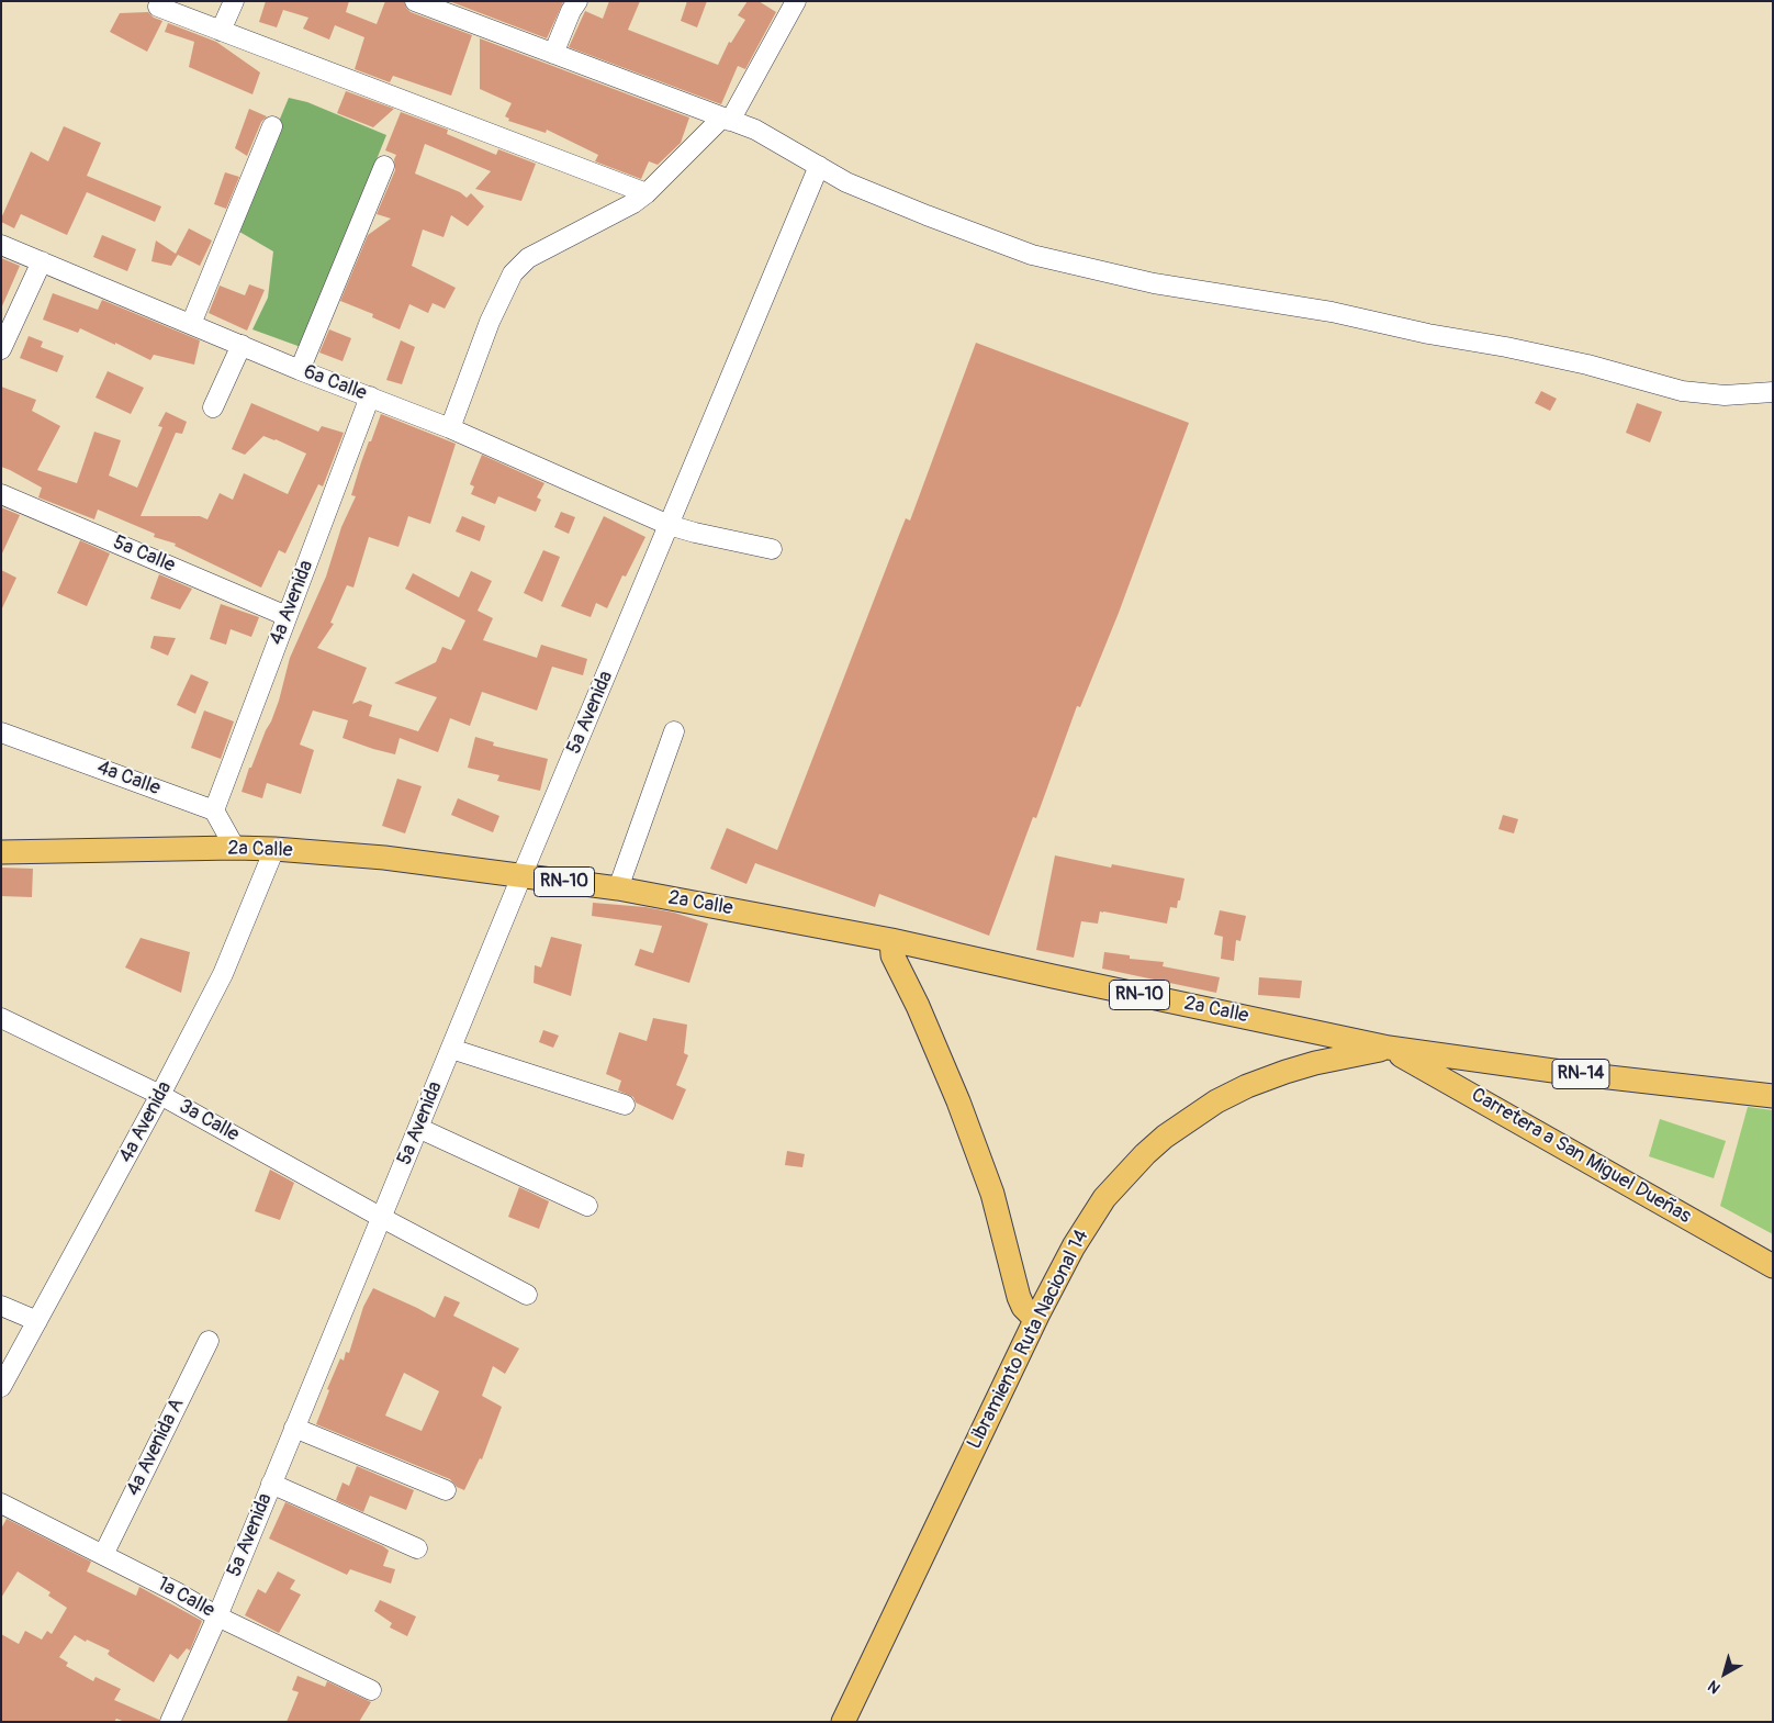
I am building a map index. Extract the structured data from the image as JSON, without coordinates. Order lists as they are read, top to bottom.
{
  "streets": {
    "main road": [
      "2a Calle",
      "RN-10",
      "RN-14",
      "Carretera a San Miguel Dueñas",
      "Libramiento Ruta Nacional 14"
    ],
    "street": [
      "6a Calle",
      "5a Calle",
      "4a Avenida",
      "5a Avenida",
      "4a Calle",
      "3a Calle",
      "4a Avenida A",
      "1a Calle"
    ]
  },
  "crossings": [
    ["6a Calle", "4a Avenida"],
    ["6a Calle", "5a Avenida"],
    ["5a Calle", "4a Avenida"],
    ["4a Avenida", "4a Calle"],
    ["4a Avenida", "2a Calle"],
    ["4a Avenida", "3a Calle"],
    ["5a Avenida", "2a Calle"],
    ["5a Avenida", "3a Calle"],
    ["5a Avenida", "1a Calle"],
    ["2a Calle", "RN-14"],
    ["2a Calle", "Carretera a San Miguel Dueñas"],
    ["2a Calle", "Libramiento Ruta Nacional 14"],
    ["RN-14", "Carretera a San Miguel Dueñas"],
    ["RN-14", "Libramiento Ruta Nacional 14"],
    ["Carretera a San Miguel Dueñas", "Libramiento Ruta Nacional 14"],
    ["4a Avenida A", "1a Calle"]
  ],
  "north": "bottom left"
}
